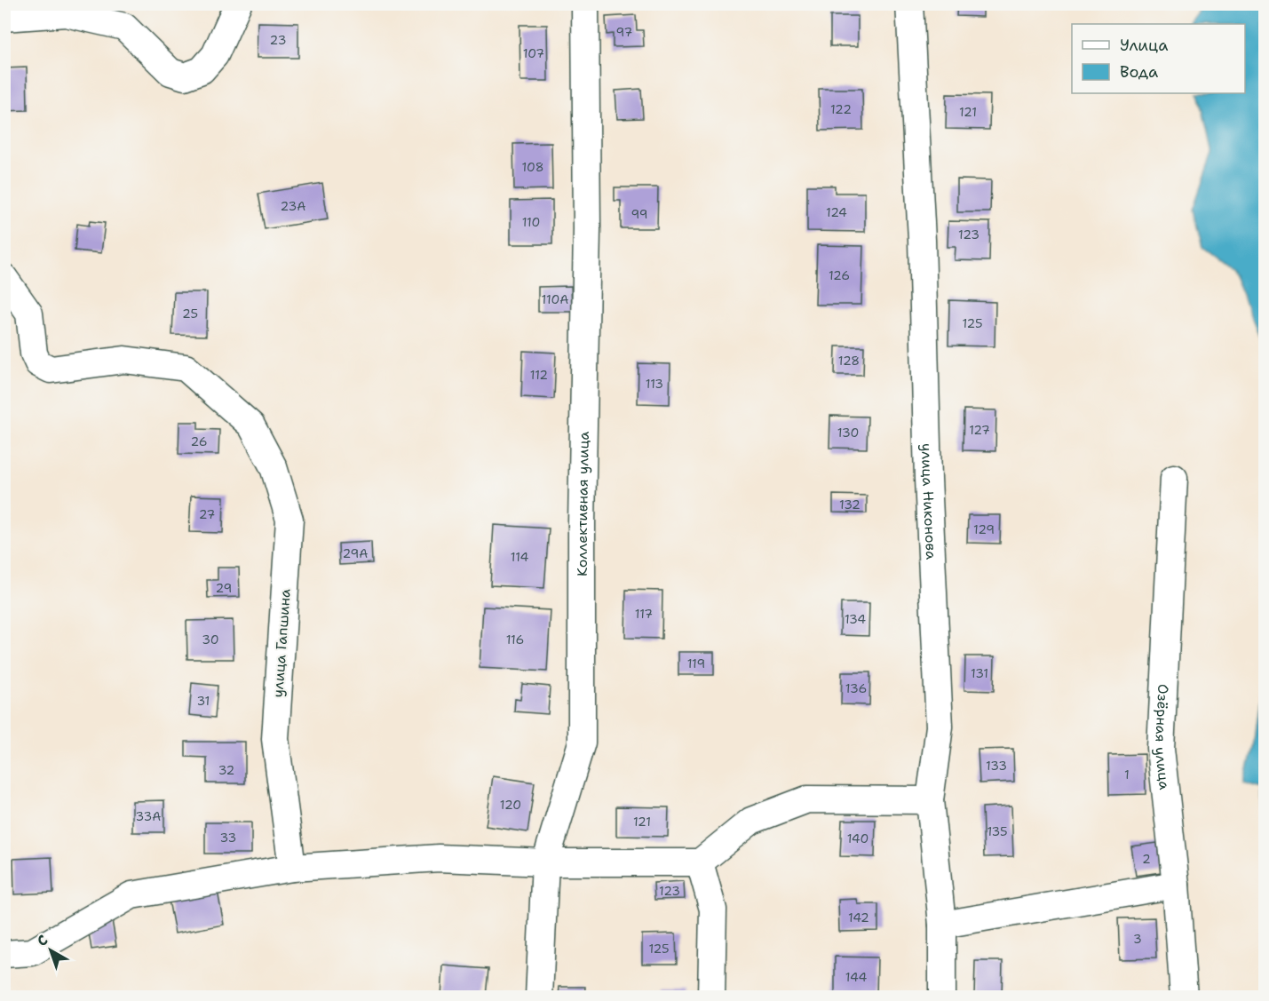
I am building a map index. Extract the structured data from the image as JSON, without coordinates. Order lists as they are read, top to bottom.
{
  "streets": {
    "street": [
      "улица Никонова",
      "Коллективная улица",
      "улица Гапшина",
      "Озёрная улица"
    ]
  },
  "house_numbers": [
    "97",
    "23",
    "107",
    "122",
    "121",
    "108",
    "23А",
    "124",
    "99",
    "110",
    "123",
    "126",
    "110А",
    "25",
    "125",
    "128",
    "112",
    "113",
    "127",
    "130",
    "26",
    "132",
    "27",
    "129",
    "29А",
    "114",
    "29",
    "117",
    "134",
    "30",
    "116",
    "119",
    "131",
    "136",
    "31",
    "133",
    "32",
    "1",
    "120",
    "33А",
    "121",
    "135",
    "33",
    "140",
    "2",
    "123",
    "142",
    "3",
    "125",
    "144"
  ],
  "legend": ["Улица", "Вода"],
  "north": "top left"
}
